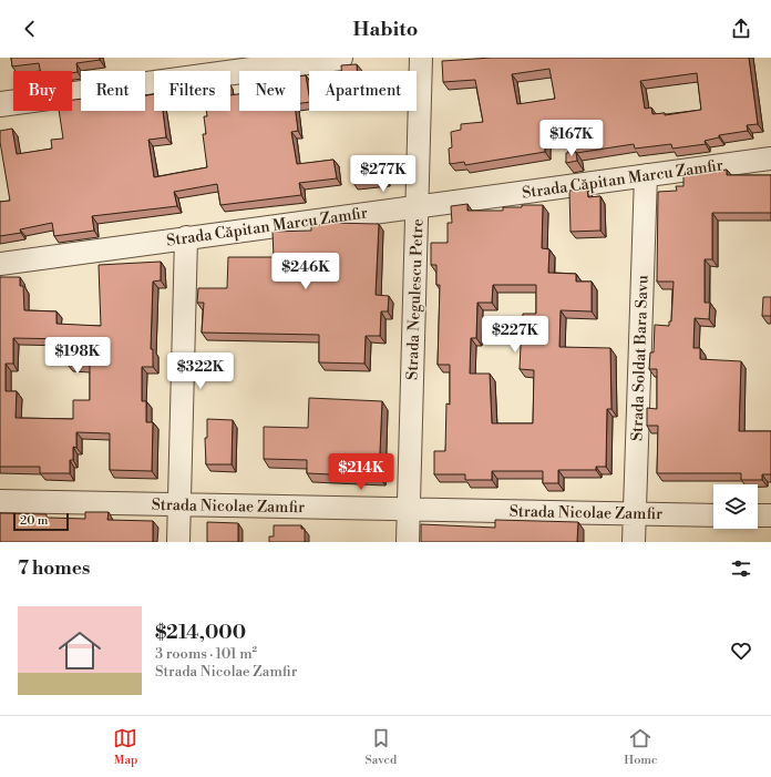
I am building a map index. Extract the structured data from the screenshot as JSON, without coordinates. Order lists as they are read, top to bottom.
{
  "streets": {
    "street": [
      "Strada Căpitan Marcu Zamfir",
      "Strada Negulescu Petre",
      "Strada Soldat Bara Savu",
      "Strada Nicolae Zamfir"
    ]
  },
  "crossings": [
    ["Strada Căpitan Marcu Zamfir", "Strada Negulescu Petre"],
    ["Strada Căpitan Marcu Zamfir", "Strada Soldat Bara Savu"],
    ["Strada Negulescu Petre", "Strada Nicolae Zamfir"],
    ["Strada Soldat Bara Savu", "Strada Nicolae Zamfir"]
  ],
  "scale_bar": "20 m",
  "page": {
    "header": "Habito",
    "chip": [
      "Buy",
      "Rent",
      "Filters",
      "New",
      "Apartment"
    ],
    "price": [
      "$167K",
      "$277K",
      "$246K",
      "$227K",
      "$198K",
      "$322K",
      "$214K"
    ],
    "scale": "20 m",
    "heading": "7 homes",
    "list": [
      {
        "name": "$214,000",
        "note": "3 rooms · 101 m² · Strada Nicolae Zamfir"
      }
    ],
    "tabs": ["Map", "Saved", "Home"]
  }
}
